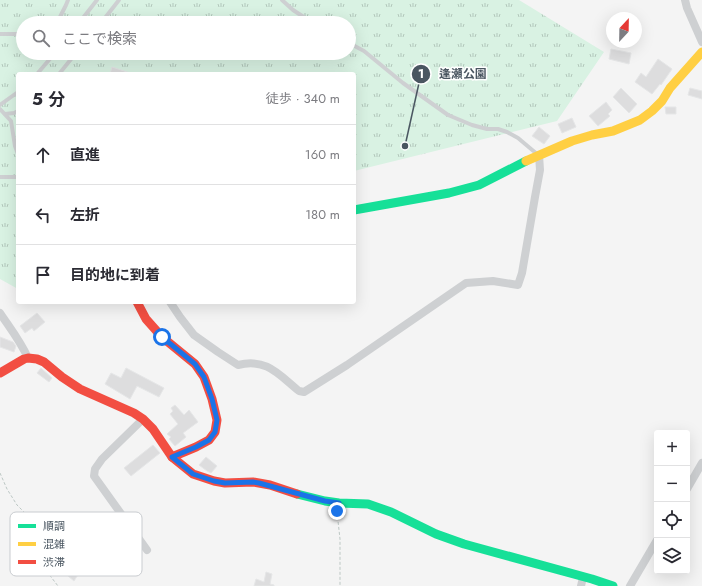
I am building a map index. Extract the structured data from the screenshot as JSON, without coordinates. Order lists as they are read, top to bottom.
{
  "places": ["逢瀬公園"],
  "legend": ["順調", "混雑", "渋滞"],
  "north": "top",
  "page": {
    "search": "ここで検索",
    "heading": ["5 分", "徒歩 · 340 m"],
    "list": [
      ["直進", "160 m"],
      ["左折", "180 m"],
      "目的地に到着"
    ],
    "map_buttons": ["+", "−"]
  }
}
